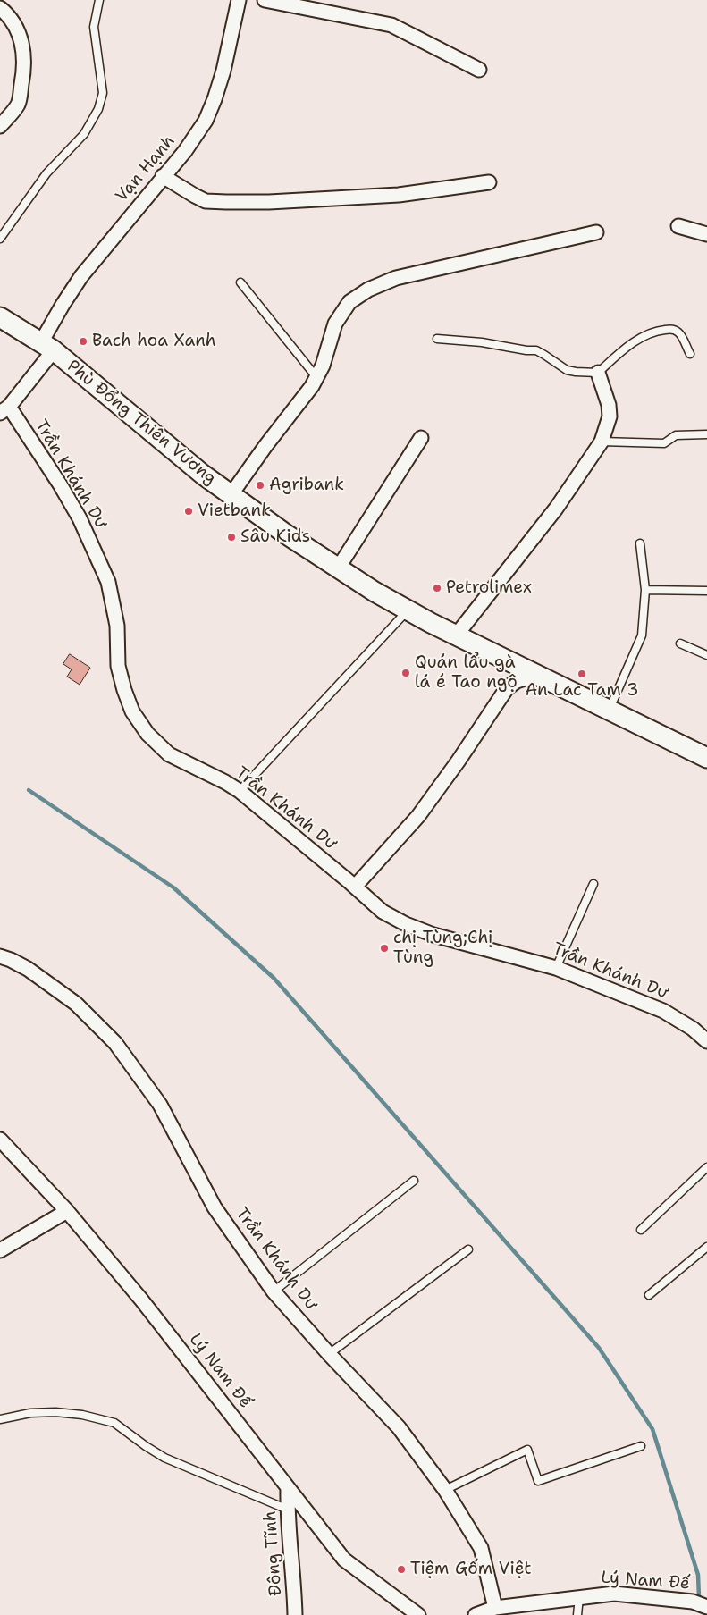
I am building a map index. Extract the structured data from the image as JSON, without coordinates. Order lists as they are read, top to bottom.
{
  "streets": {
    "main road": ["Phù Đổng Thiên Vương"],
    "street": [
      "Vạn Hạnh",
      "Trần Khánh Dư",
      "Lý Nam Đế",
      "Đông Tĩnh"
    ]
  },
  "crossings": [
    ["Vạn Hạnh", "Phù Đổng Thiên Vương"],
    ["Vạn Hạnh", "Trần Khánh Dư"],
    ["Phù Đổng Thiên Vương", "Trần Khánh Dư"],
    ["Trần Khánh Dư", "Lý Nam Đế"],
    ["Lý Nam Đế", "Đông Tĩnh"]
  ],
  "places": [
    "Bach hoa Xanh",
    "Agribank",
    "Vietbank",
    "Sâu Kids",
    "Petrolimex",
    "Quán lẩu gà lá é Tao ngộ",
    "An Lac Tam 3",
    "chị Tùng;Chị Tùng",
    "Tiệm Gốm Việt"
  ]
}
